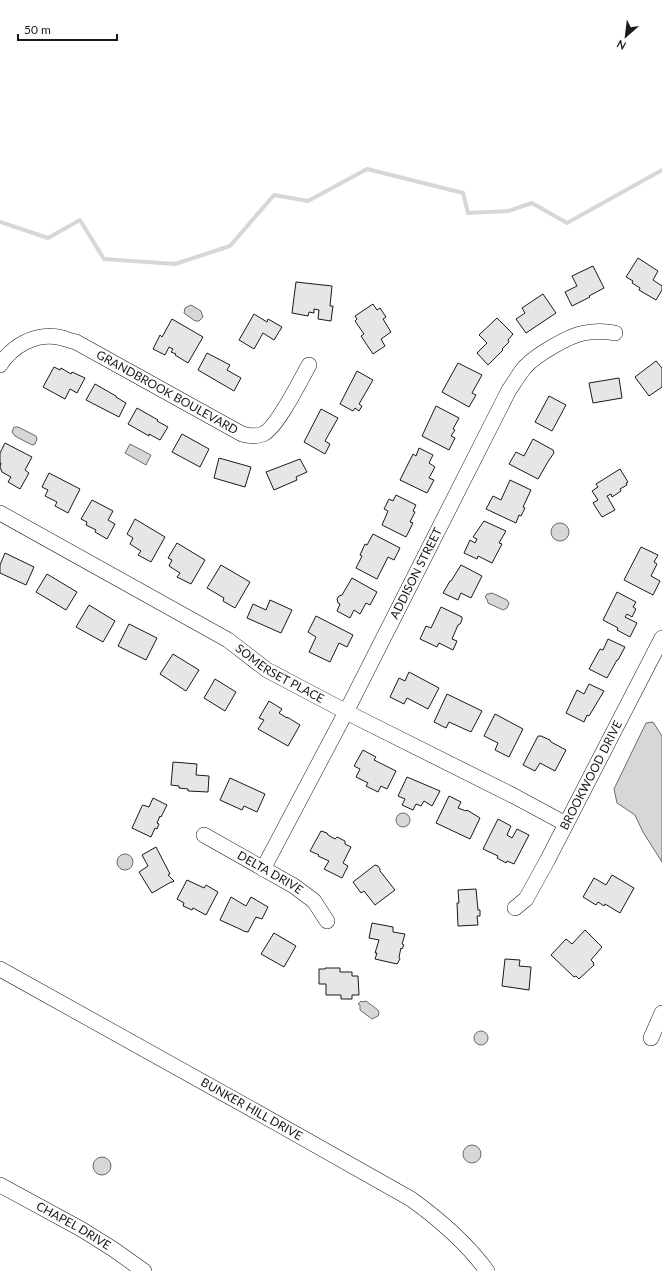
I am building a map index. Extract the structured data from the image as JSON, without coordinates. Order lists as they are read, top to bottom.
{
  "streets": {
    "street": [
      "GRANDBROOK BOULEVARD",
      "ADDISON STREET",
      "SOMERSET PLACE",
      "BROOKWOOD DRIVE",
      "DELTA DRIVE",
      "BUNKER HILL DRIVE",
      "CHAPEL DRIVE"
    ]
  },
  "crossings": [
    ["ADDISON STREET", "SOMERSET PLACE"],
    ["ADDISON STREET", "DELTA DRIVE"],
    ["SOMERSET PLACE", "BROOKWOOD DRIVE"]
  ],
  "scale_bar": "50 m",
  "north": "bottom left"
}
